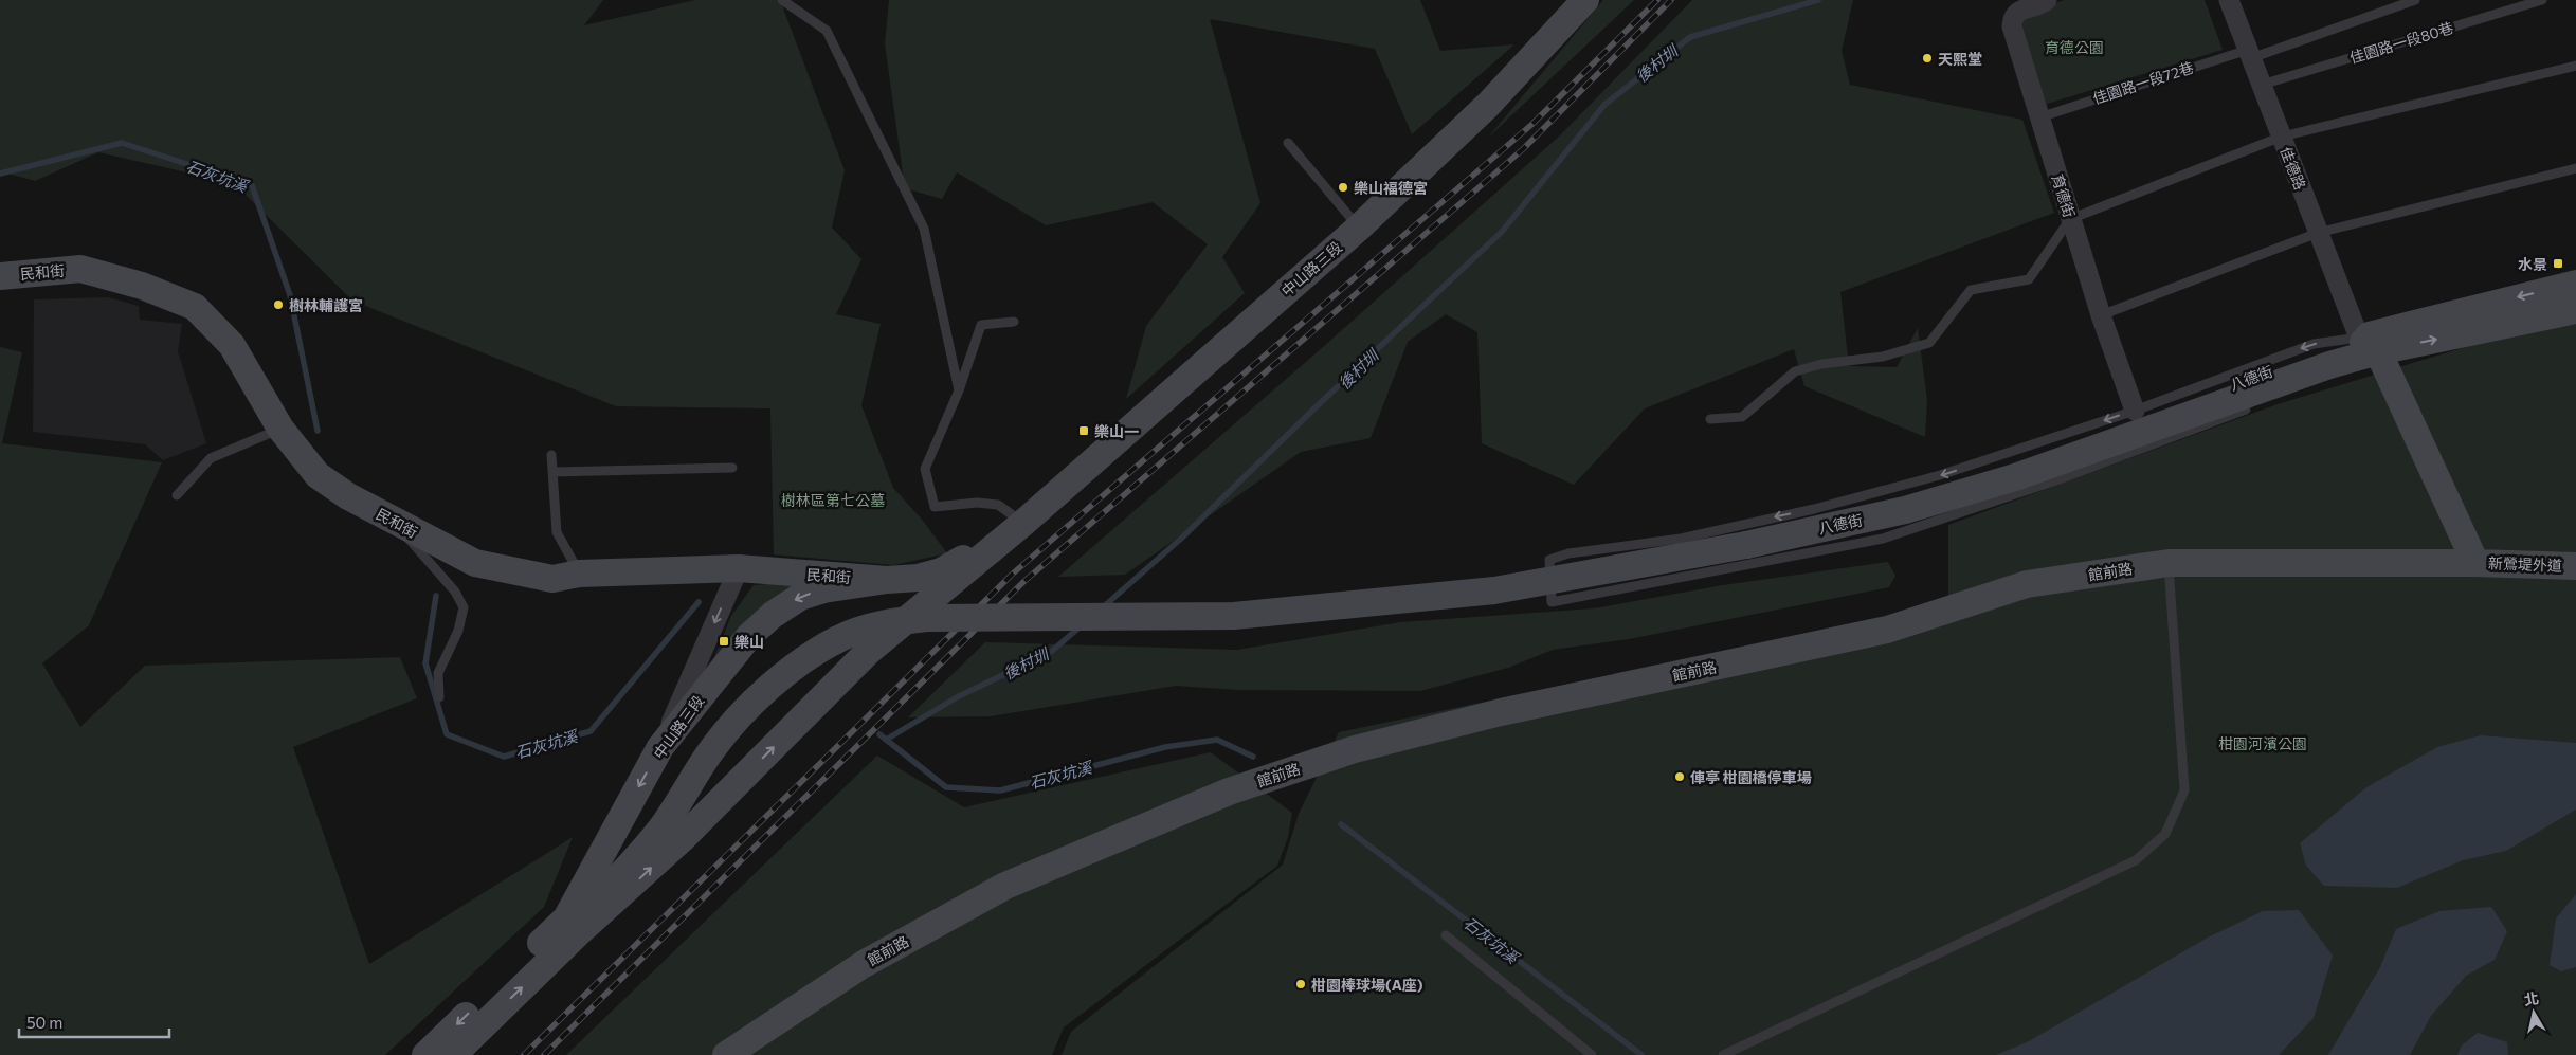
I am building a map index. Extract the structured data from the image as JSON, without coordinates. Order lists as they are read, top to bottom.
{
  "streets": {
    "street": [
      "佳德路",
      "育德街",
      "中山路三段",
      "民和街",
      "八德街",
      "新鶯堤外道",
      "館前路"
    ],
    "lane": ["佳園路一段80巷", "佳園路一段72巷"]
  },
  "crossings": [
    ["佳園路一段80巷", "佳德路"],
    ["佳園路一段72巷", "佳德路"],
    ["佳園路一段72巷", "育德街"],
    ["佳德路", "八德街"],
    ["中山路三段", "民和街"],
    ["中山路三段", "八德街"],
    ["新鶯堤外道", "館前路"]
  ],
  "water": ["後村圳", "石灰坑溪"],
  "parks": ["育德公園", "樹林區第七公墓", "柑園河濱公園"],
  "places": {
    "other": [
      "天熙堂",
      "樂山福德宮",
      "樹林輔護宮",
      "俥亭 柑園橋停車場",
      "柑園棒球場(A座)"
    ],
    "transit": ["水景", "樂山一", "樂山"]
  },
  "scale_bar": "50 m",
  "north": "top"
}
